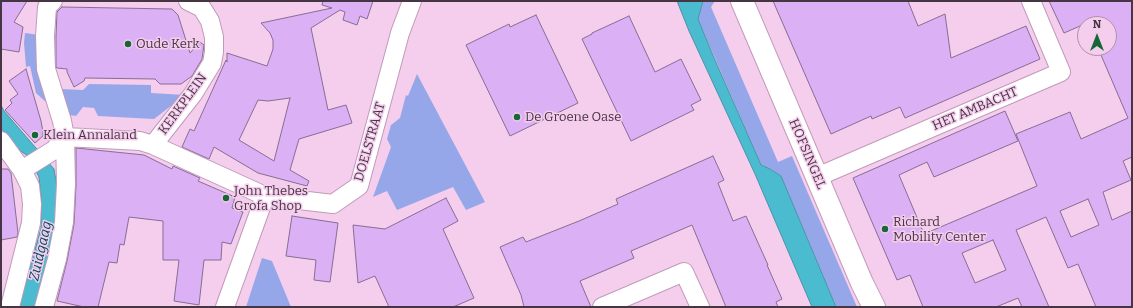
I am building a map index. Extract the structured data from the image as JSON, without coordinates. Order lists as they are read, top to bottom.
{
  "streets": {
    "street": [
      "KERKPLEIN",
      "HET AMBACHT",
      "DOELSTRAAT",
      "HOFSINGEL"
    ]
  },
  "crossings": [
    ["KERKPLEIN", "DOELSTRAAT"],
    ["HET AMBACHT", "HOFSINGEL"]
  ],
  "water": ["Zuidgaag"],
  "places": [
    "Oude Kerk",
    "De Groene Oase",
    "Klein Annaland",
    "John Thebes Grofa Shop",
    "Richard Mobility Center"
  ],
  "north": "top"
}
